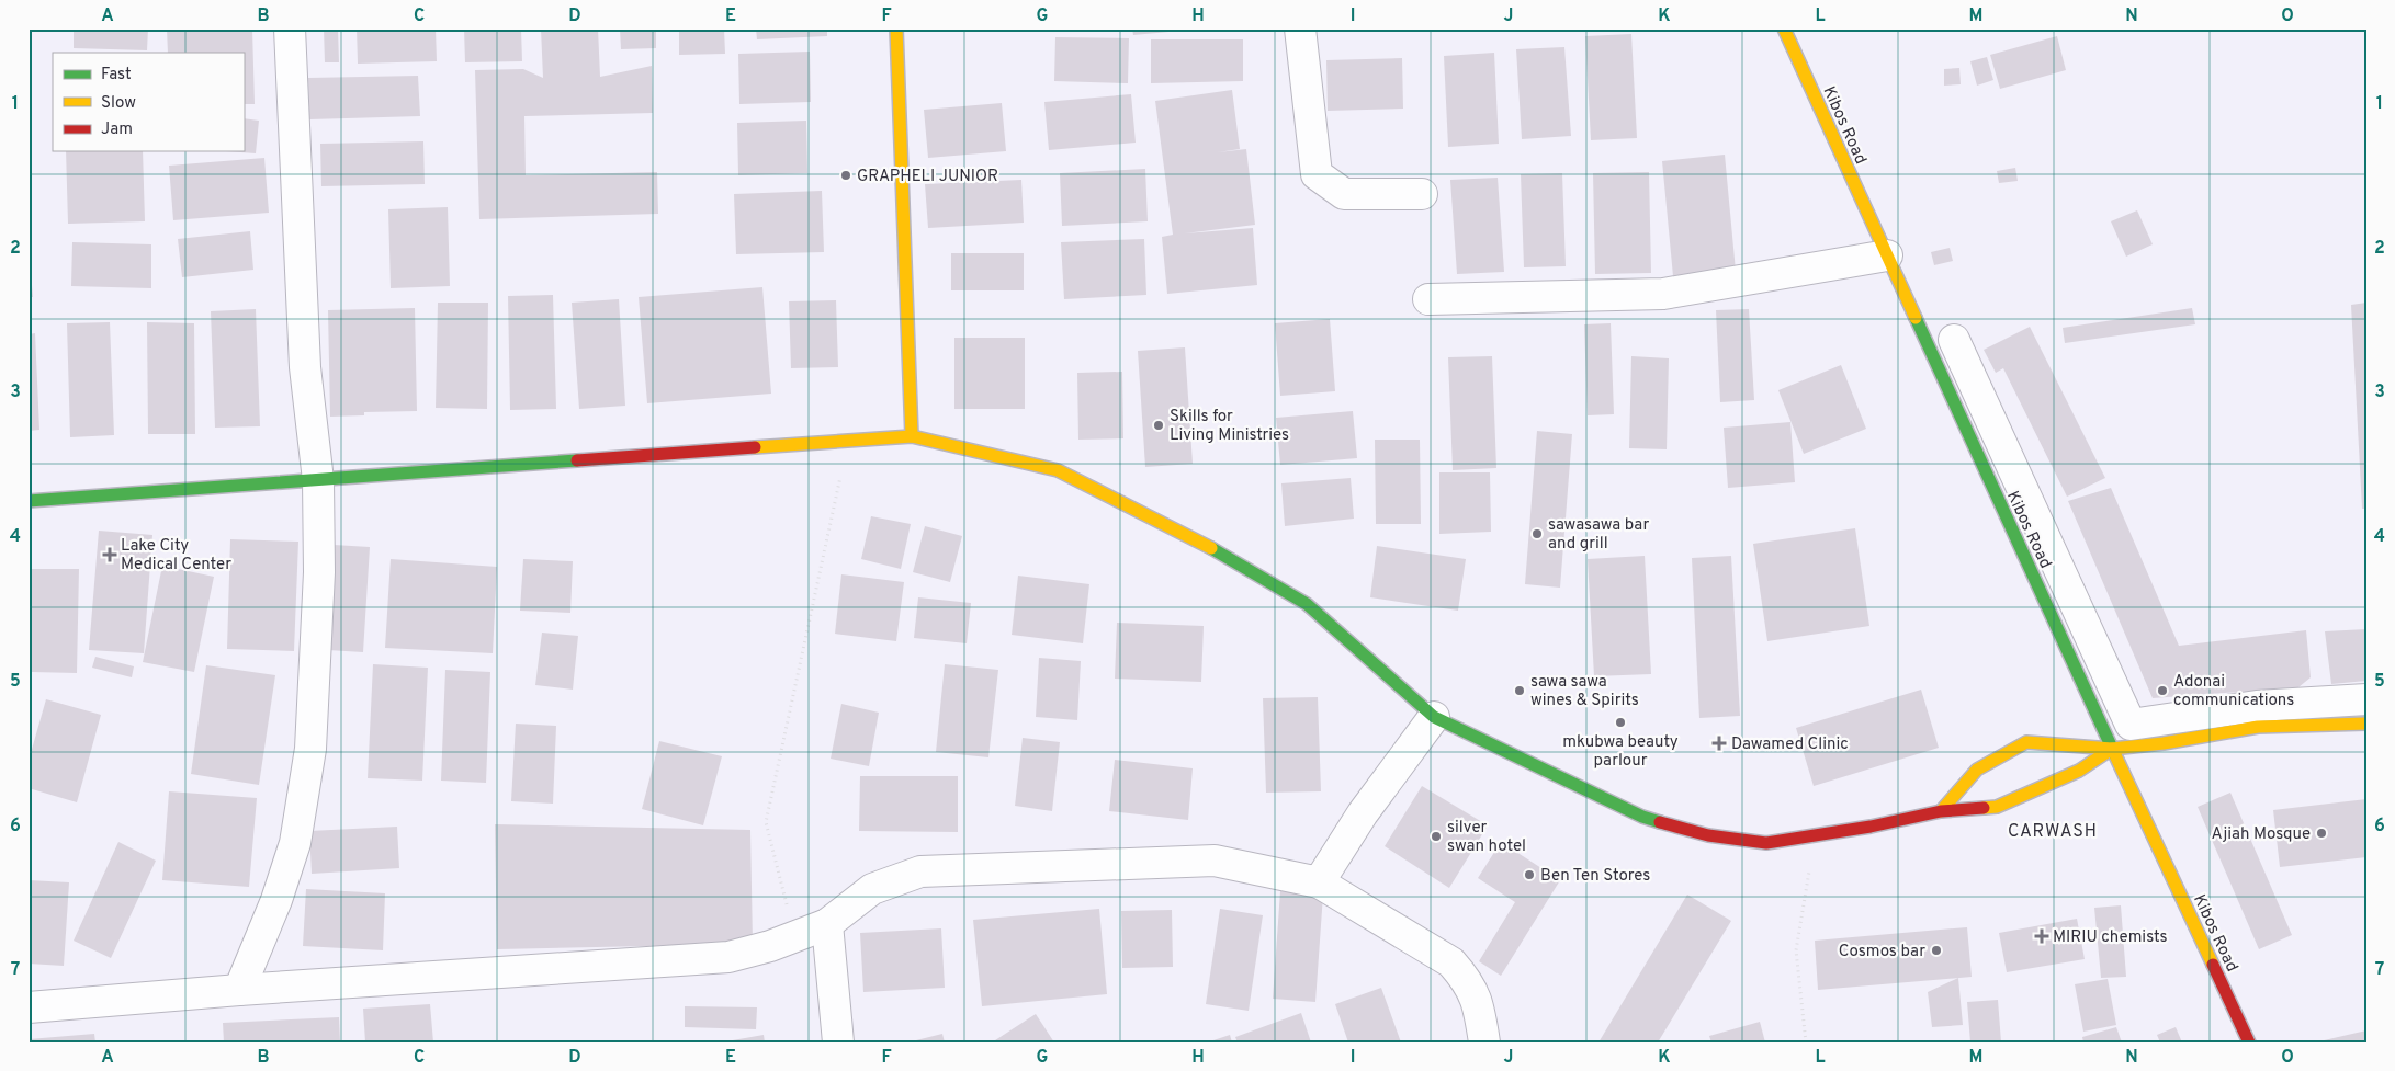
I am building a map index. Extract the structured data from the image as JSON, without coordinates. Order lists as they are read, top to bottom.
{
  "streets": {
    "street": ["Kibos Road"]
  },
  "districts": ["CARWASH"],
  "places": {
    "other": [
      "GRAPHELI JUNIOR",
      "Skills for Living Ministries",
      "sawasawa bar and grill",
      "sawa sawa wines & Spirits",
      "Adonai communications",
      "mkubwa beauty parlour",
      "Ajiah Mosque",
      "silver swan hotel",
      "Ben Ten Stores",
      "Cosmos bar"
    ],
    "health": ["Lake City Medical Center", "Dawamed Clinic", "MIRIU chemists"]
  },
  "legend": ["Fast", "Slow", "Jam"],
  "grid": {
    "columns": [
      "A",
      "B",
      "C",
      "D",
      "E",
      "F",
      "G",
      "H",
      "I",
      "J",
      "K",
      "L",
      "M",
      "N",
      "O"
    ],
    "rows": [
      "1",
      "2",
      "3",
      "4",
      "5",
      "6",
      "7"
    ]
  }
}
